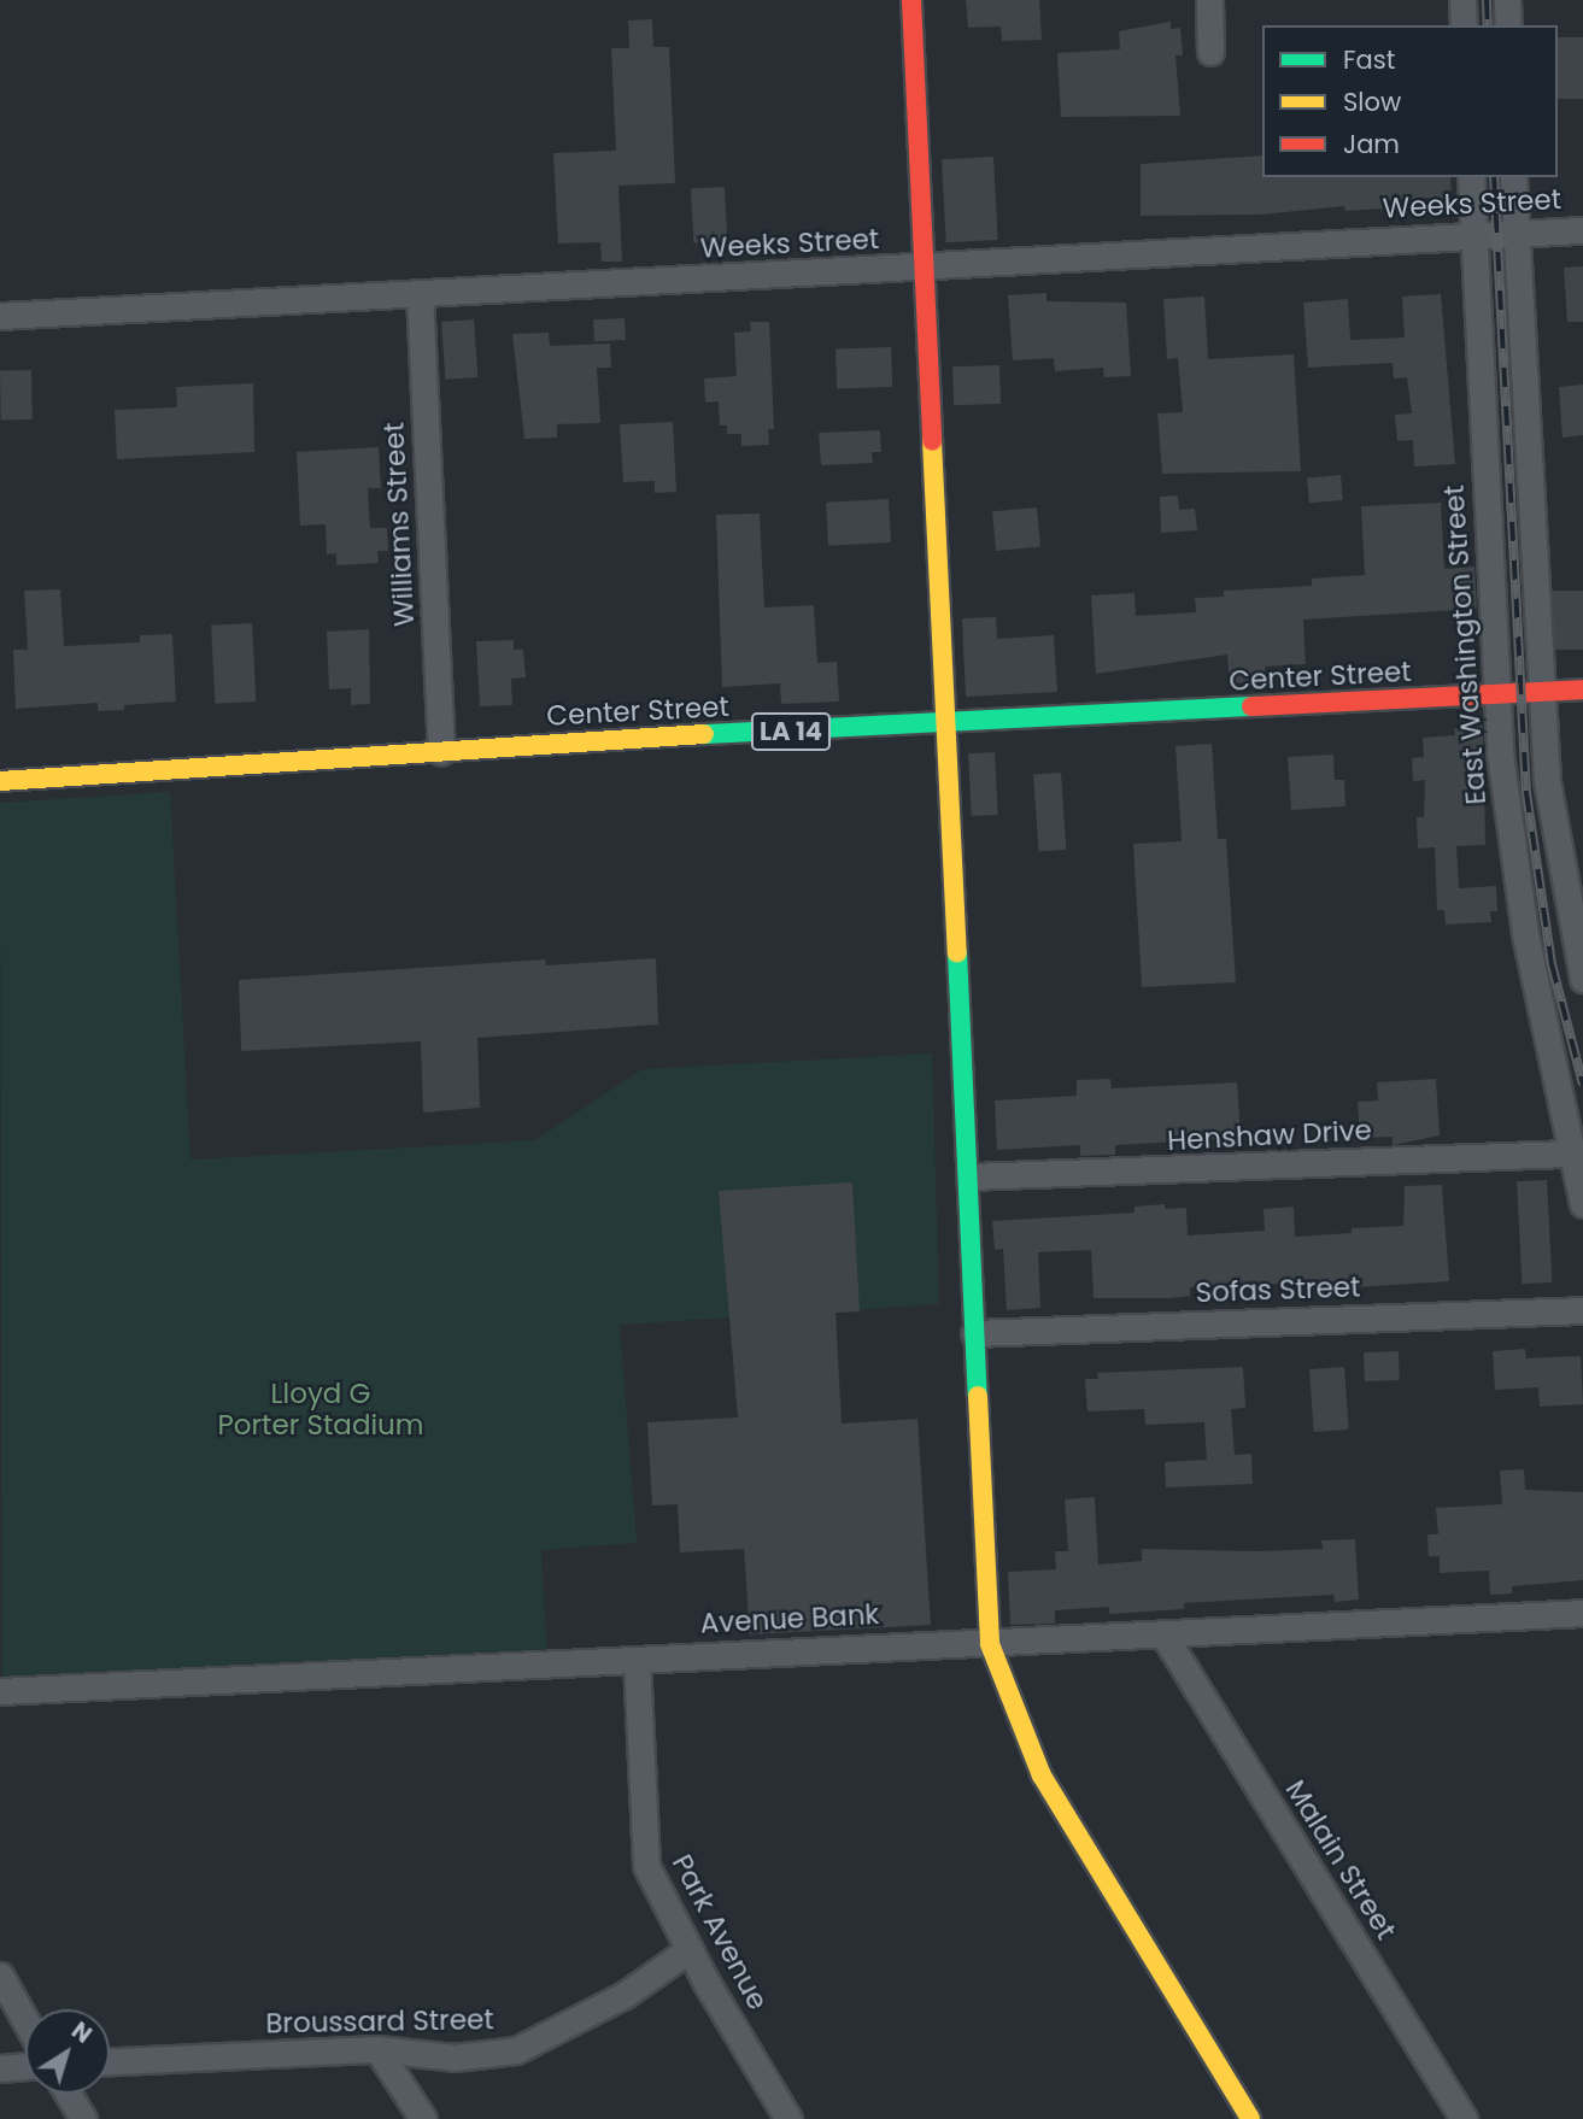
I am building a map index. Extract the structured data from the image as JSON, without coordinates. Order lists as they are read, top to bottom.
{
  "streets": {
    "street": [
      "Weeks Street",
      "Williams Street",
      "East Washington Street",
      "Center Street",
      "LA 14",
      "Henshaw Drive",
      "Sofas Street",
      "Avenue Bank",
      "Malain Street",
      "Park Avenue",
      "Broussard Street"
    ]
  },
  "crossings": [
    ["Weeks Street", "Williams Street"],
    ["Weeks Street", "East Washington Street"],
    ["Williams Street", "Center Street"],
    ["East Washington Street", "Center Street"],
    ["East Washington Street", "Henshaw Drive"],
    ["Avenue Bank", "Malain Street"],
    ["Avenue Bank", "Park Avenue"],
    ["Park Avenue", "Broussard Street"]
  ],
  "parks": ["Lloyd G Porter Stadium"],
  "legend": ["Fast", "Slow", "Jam"],
  "north": "top right"
}
